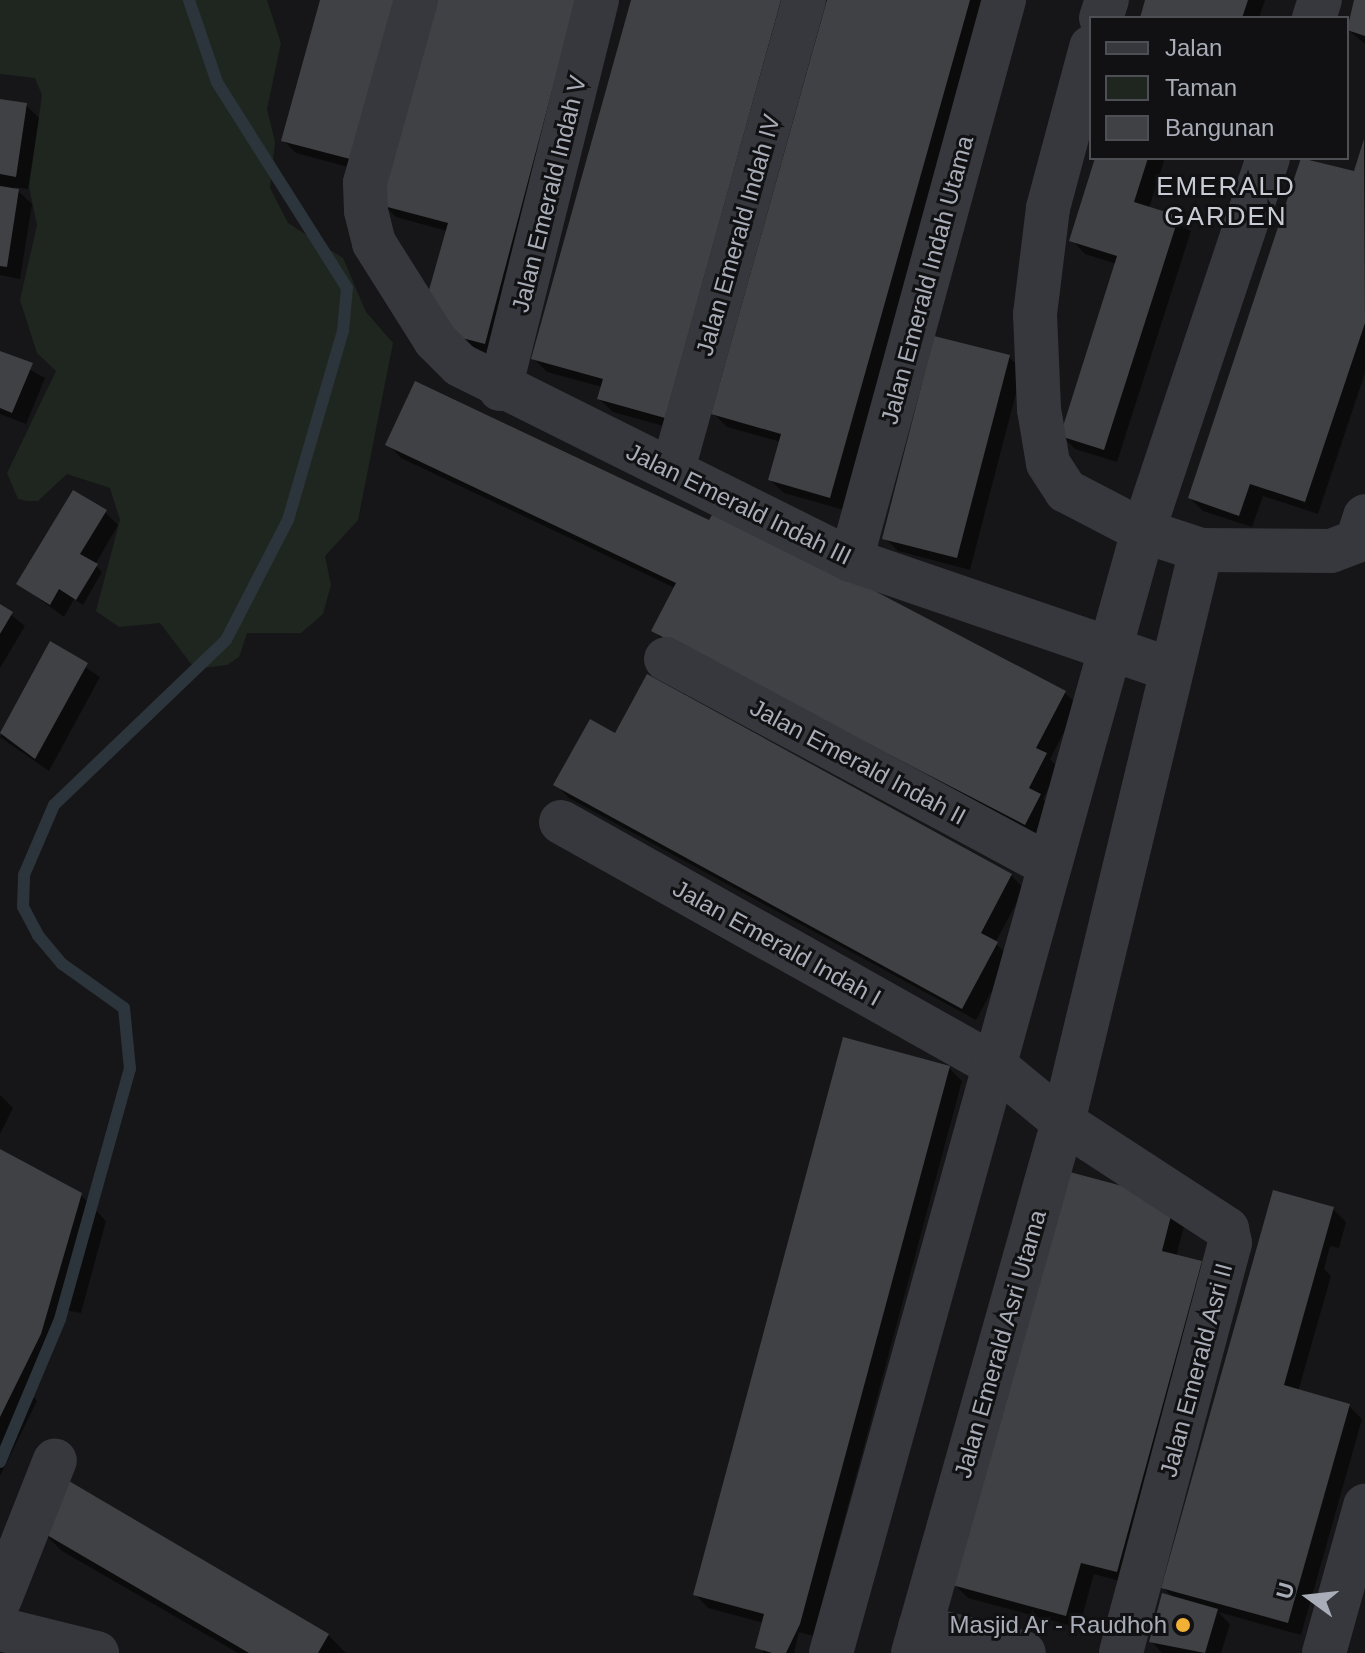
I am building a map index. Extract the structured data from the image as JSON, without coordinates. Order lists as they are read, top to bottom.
{
  "streets": {
    "street": [
      "Jalan Emerald Indah V",
      "Jalan Emerald Indah IV",
      "Jalan Emerald Indah Utama",
      "Jalan Emerald Indah III",
      "Jalan Emerald Indah II",
      "Jalan Emerald Indah I",
      "Jalan Emerald Asri Utama",
      "Jalan Emerald Asri II"
    ]
  },
  "crossings": [
    ["Jalan Emerald Indah V", "Jalan Emerald Indah III"],
    ["Jalan Emerald Indah IV", "Jalan Emerald Indah III"],
    ["Jalan Emerald Indah Utama", "Jalan Emerald Indah III"],
    ["Jalan Emerald Indah III", "Jalan Emerald Asri Utama"],
    ["Jalan Emerald Asri Utama", "Jalan Emerald Asri II"]
  ],
  "districts": ["EMERALD GARDEN"],
  "places": ["Masjid Ar - Raudhoh"],
  "legend": ["Jalan", "Taman", "Bangunan"],
  "north": "left"
}
